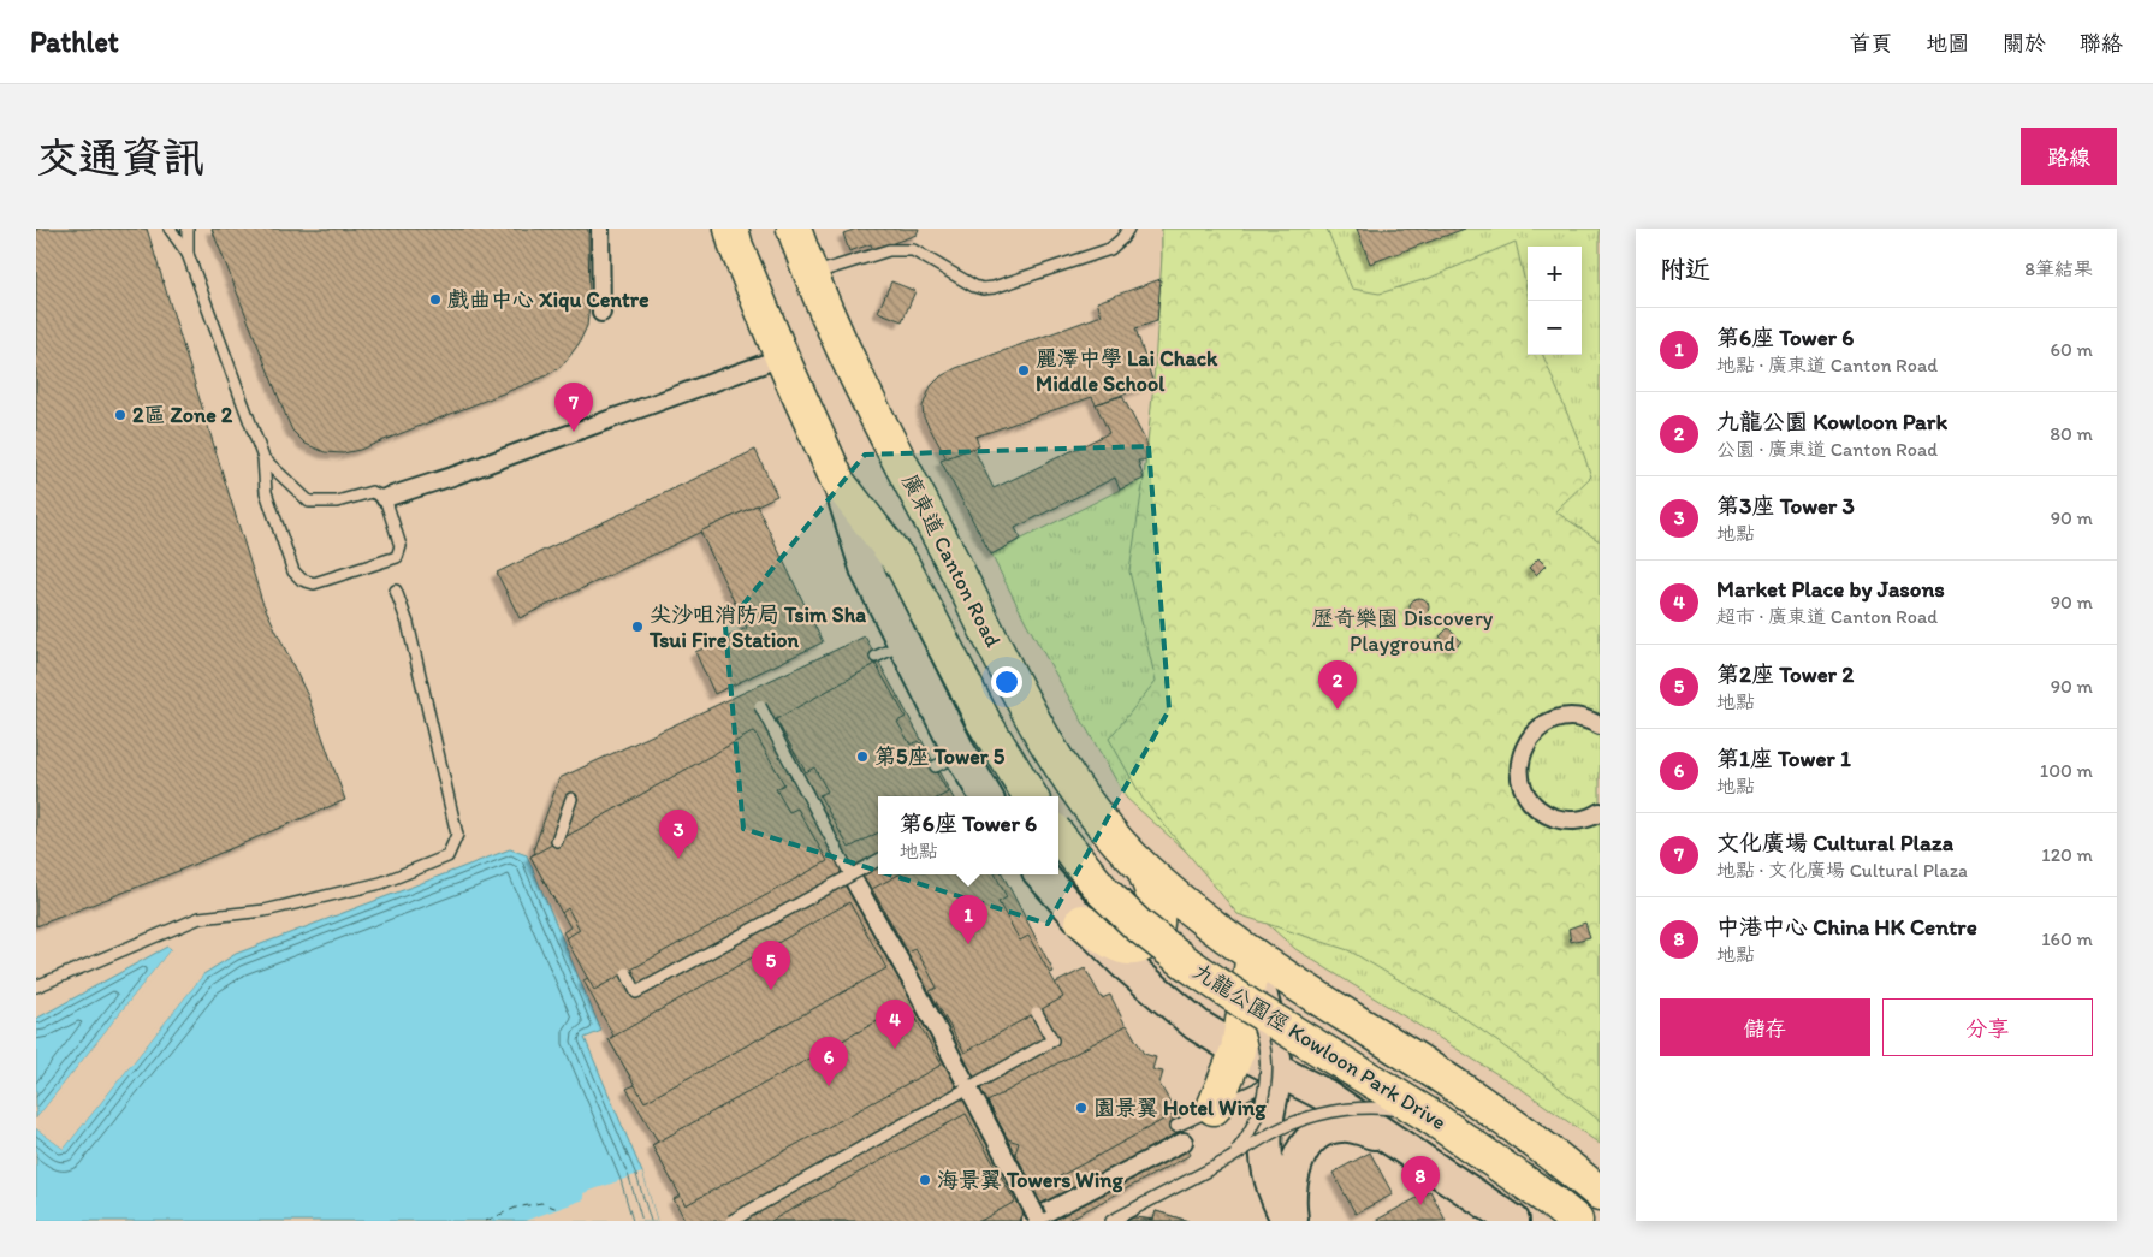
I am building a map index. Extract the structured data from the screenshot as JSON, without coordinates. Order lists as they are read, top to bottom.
{
  "streets": {
    "main road": ["廣東道 Canton Road", "九龍公園徑 Kowloon Park Drive"]
  },
  "crossings": [
    ["廣東道 Canton Road", "九龍公園徑 Kowloon Park Drive"]
  ],
  "parks": ["歷奇樂園 Discovery Playground"],
  "places": [
    "戲曲中心 Xiqu Centre",
    "麗澤中學 Lai Chack Middle School",
    "2區 Zone 2",
    "尖沙咀消防局 Tsim Sha Tsui Fire Station",
    "第5座 Tower 5",
    "園景翼 Hotel Wing",
    "海景翼 Towers Wing"
  ],
  "page": {
    "header": "Pathlet",
    "nav": [
      "首頁",
      "地圖",
      "關於",
      "聯絡"
    ],
    "buttons": [
      "路線",
      ["儲存", "分享"]
    ],
    "title": "交通資訊",
    "heading": ["附近", "8筆結果"],
    "map_buttons": ["+", "−"],
    "list": [
      {
        "mark": "1",
        "name": "第6座 Tower 6",
        "note": "地點 · 廣東道 Canton Road",
        "value": "60 m"
      },
      {
        "mark": "2",
        "name": "九龍公園 Kowloon Park",
        "note": "公園 · 廣東道 Canton Road",
        "value": "80 m"
      },
      {
        "mark": "3",
        "name": "第3座 Tower 3",
        "note": "地點",
        "value": "90 m"
      },
      {
        "mark": "4",
        "name": "Market Place by Jasons",
        "note": "超市 · 廣東道 Canton Road",
        "value": "90 m"
      },
      {
        "mark": "5",
        "name": "第2座 Tower 2",
        "note": "地點",
        "value": "90 m"
      },
      {
        "mark": "6",
        "name": "第1座 Tower 1",
        "note": "地點",
        "value": "100 m"
      },
      {
        "mark": "7",
        "name": "文化廣場 Cultural Plaza",
        "note": "地點 · 文化廣場 Cultural Plaza",
        "value": "120 m"
      },
      {
        "mark": "8",
        "name": "中港中心 China HK Centre",
        "note": "地點",
        "value": "160 m"
      }
    ],
    "pins": [
      "7",
      "2",
      "3",
      "1",
      "5",
      "4",
      "6",
      "8"
    ],
    "popup": ["第6座 Tower 6", "地點"]
  }
}
